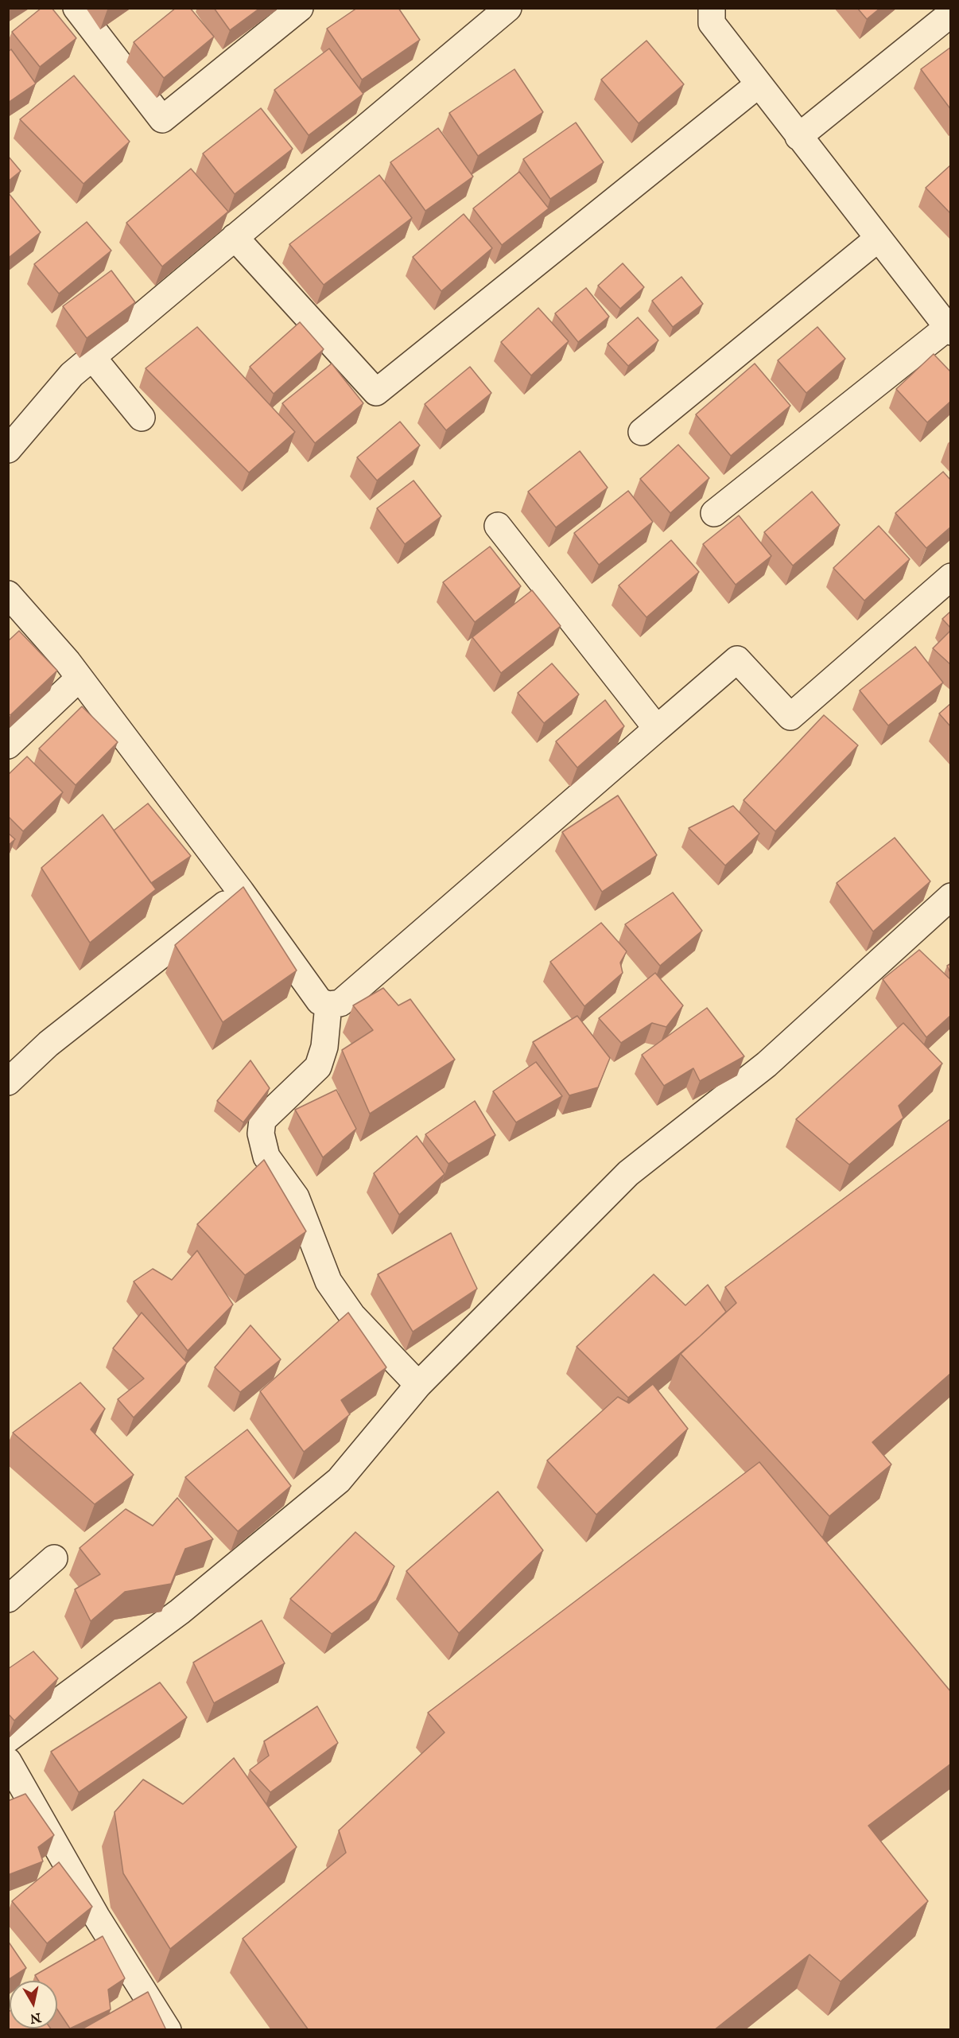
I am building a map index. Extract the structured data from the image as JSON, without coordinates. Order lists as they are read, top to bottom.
{
  "north": "bottom"
}
